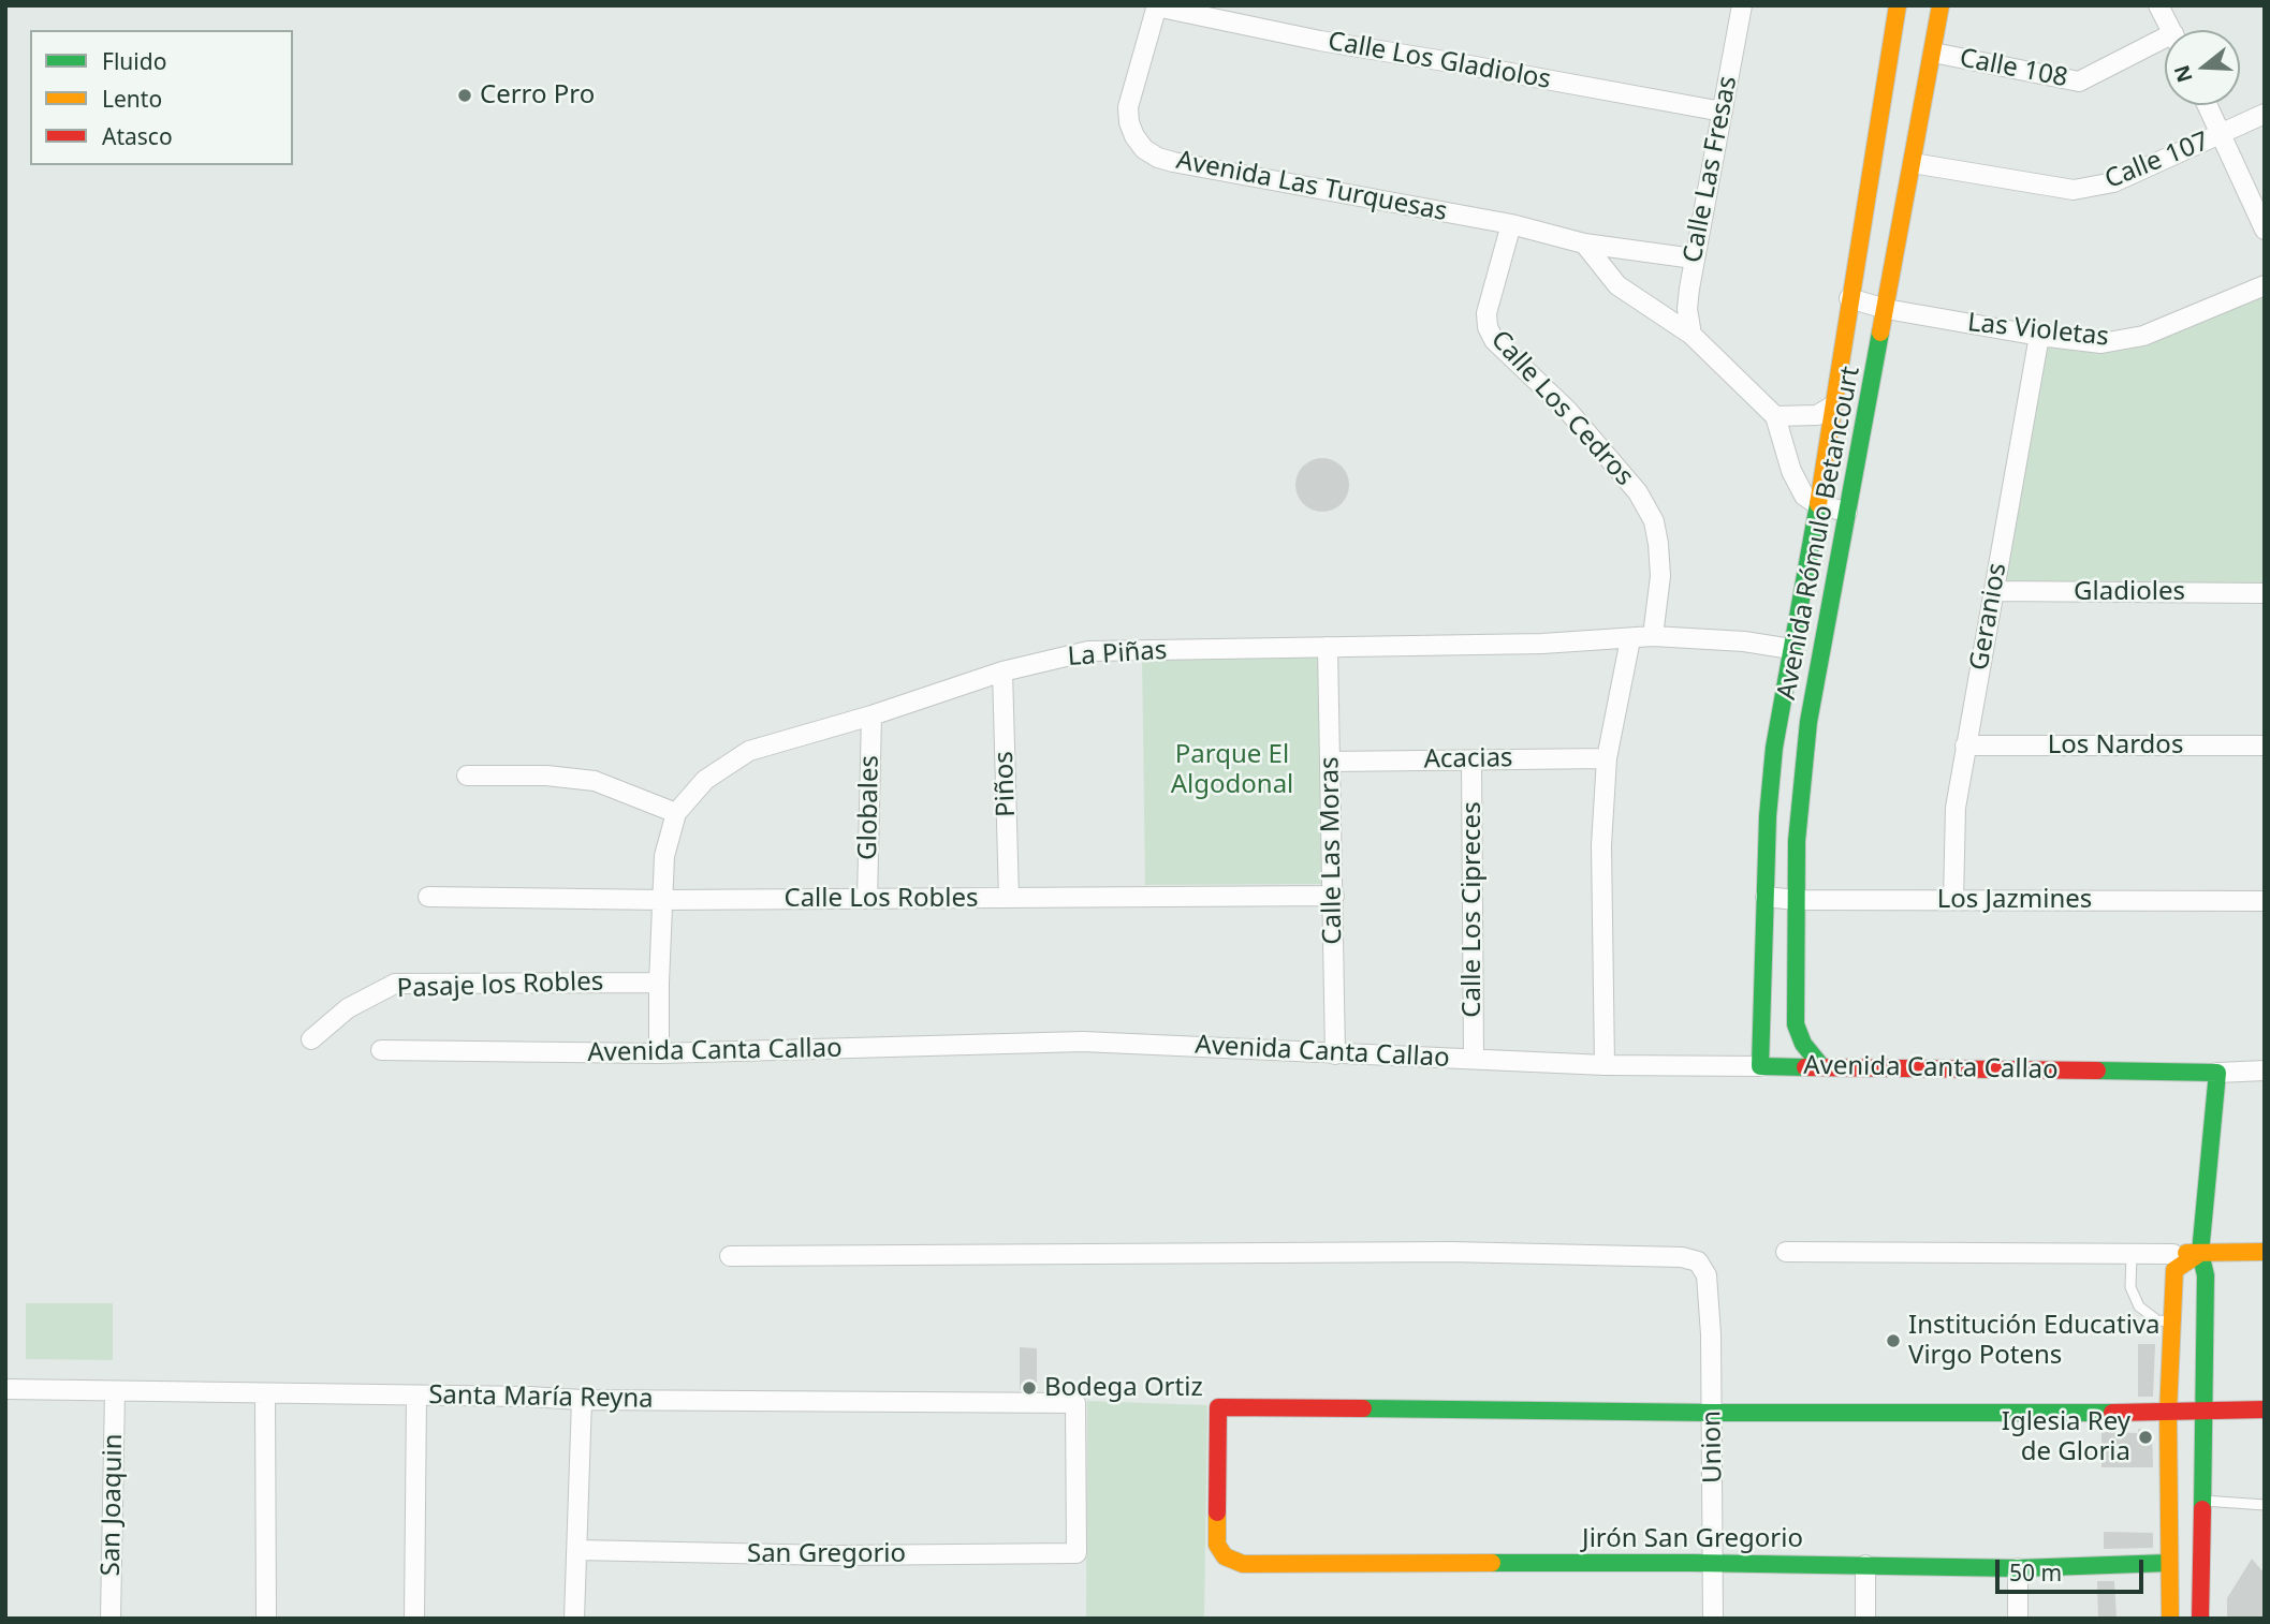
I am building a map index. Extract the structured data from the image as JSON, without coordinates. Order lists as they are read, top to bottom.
{
  "streets": {
    "street": [
      "Calle Los Gladiolos",
      "Calle 108",
      "Calle 107",
      "Calle Las Fresas",
      "Avenida Las Turquesas",
      "Las Violetas",
      "Calle Los Cedros",
      "Avenida Rómulo Betancourt",
      "Gladioles",
      "Geranios",
      "La Piñas",
      "Los Nardos",
      "Acacias",
      "Piños",
      "Globales",
      "Calle Las Moras",
      "Calle Los Robles",
      "Los Jazmines",
      "Calle Los Cipreces",
      "Pasaje los Robles",
      "Avenida Canta Callao",
      "Santa María Reyna",
      "Union",
      "San Joaquin",
      "Jirón San Gregorio",
      "San Gregorio"
    ]
  },
  "crossings": [
    ["Calle Los Gladiolos", "Calle Las Fresas"],
    ["Calle Los Gladiolos", "Avenida Las Turquesas"],
    ["Calle 108", "Avenida Rómulo Betancourt"],
    ["Calle 107", "Avenida Rómulo Betancourt"],
    ["Calle Las Fresas", "Avenida Las Turquesas"],
    ["Avenida Las Turquesas", "Calle Los Cedros"],
    ["Las Violetas", "Avenida Rómulo Betancourt"],
    ["Las Violetas", "Geranios"],
    ["Calle Los Cedros", "La Piñas"],
    ["Avenida Rómulo Betancourt", "La Piñas"],
    ["Avenida Rómulo Betancourt", "Los Jazmines"],
    ["Avenida Rómulo Betancourt", "Avenida Canta Callao"],
    ["Gladioles", "Geranios"],
    ["Geranios", "Los Nardos"],
    ["Geranios", "Los Jazmines"],
    ["La Piñas", "Piños"],
    ["La Piñas", "Globales"],
    ["La Piñas", "Calle Las Moras"],
    ["La Piñas", "Calle Los Robles"],
    ["La Piñas", "Pasaje los Robles"],
    ["La Piñas", "Avenida Canta Callao"],
    ["Acacias", "Calle Las Moras"],
    ["Acacias", "Calle Los Cipreces"],
    ["Piños", "Calle Los Robles"],
    ["Globales", "Calle Los Robles"],
    ["Calle Las Moras", "Calle Los Robles"],
    ["Calle Las Moras", "Avenida Canta Callao"],
    ["Calle Los Cipreces", "Avenida Canta Callao"],
    ["Santa María Reyna", "San Joaquin"],
    ["Santa María Reyna", "San Gregorio"],
    ["Union", "Jirón San Gregorio"]
  ],
  "parks": ["Parque El Algodonal"],
  "places": [
    "Cerro Pro",
    "Institución Educativa Virgo Potens",
    "Bodega Ortiz",
    "Iglesia Rey de Gloria"
  ],
  "legend": ["Fluido", "Lento", "Atasco"],
  "scale_bar": "50 m",
  "north": "left"
}
